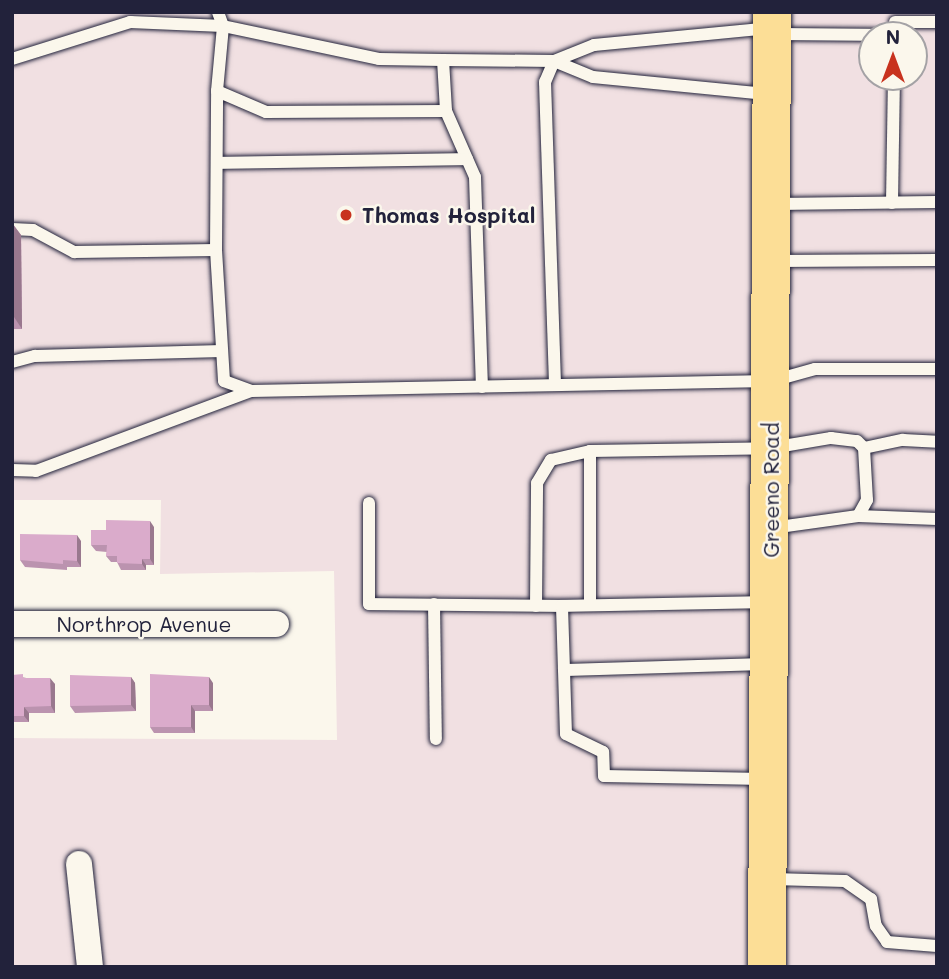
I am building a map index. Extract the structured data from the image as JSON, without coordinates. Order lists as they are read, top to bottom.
{
  "streets": {
    "main road": ["Greeno Road"],
    "street": ["Northrop Avenue"]
  },
  "places": ["Thomas Hospital"],
  "north": "top"
}
